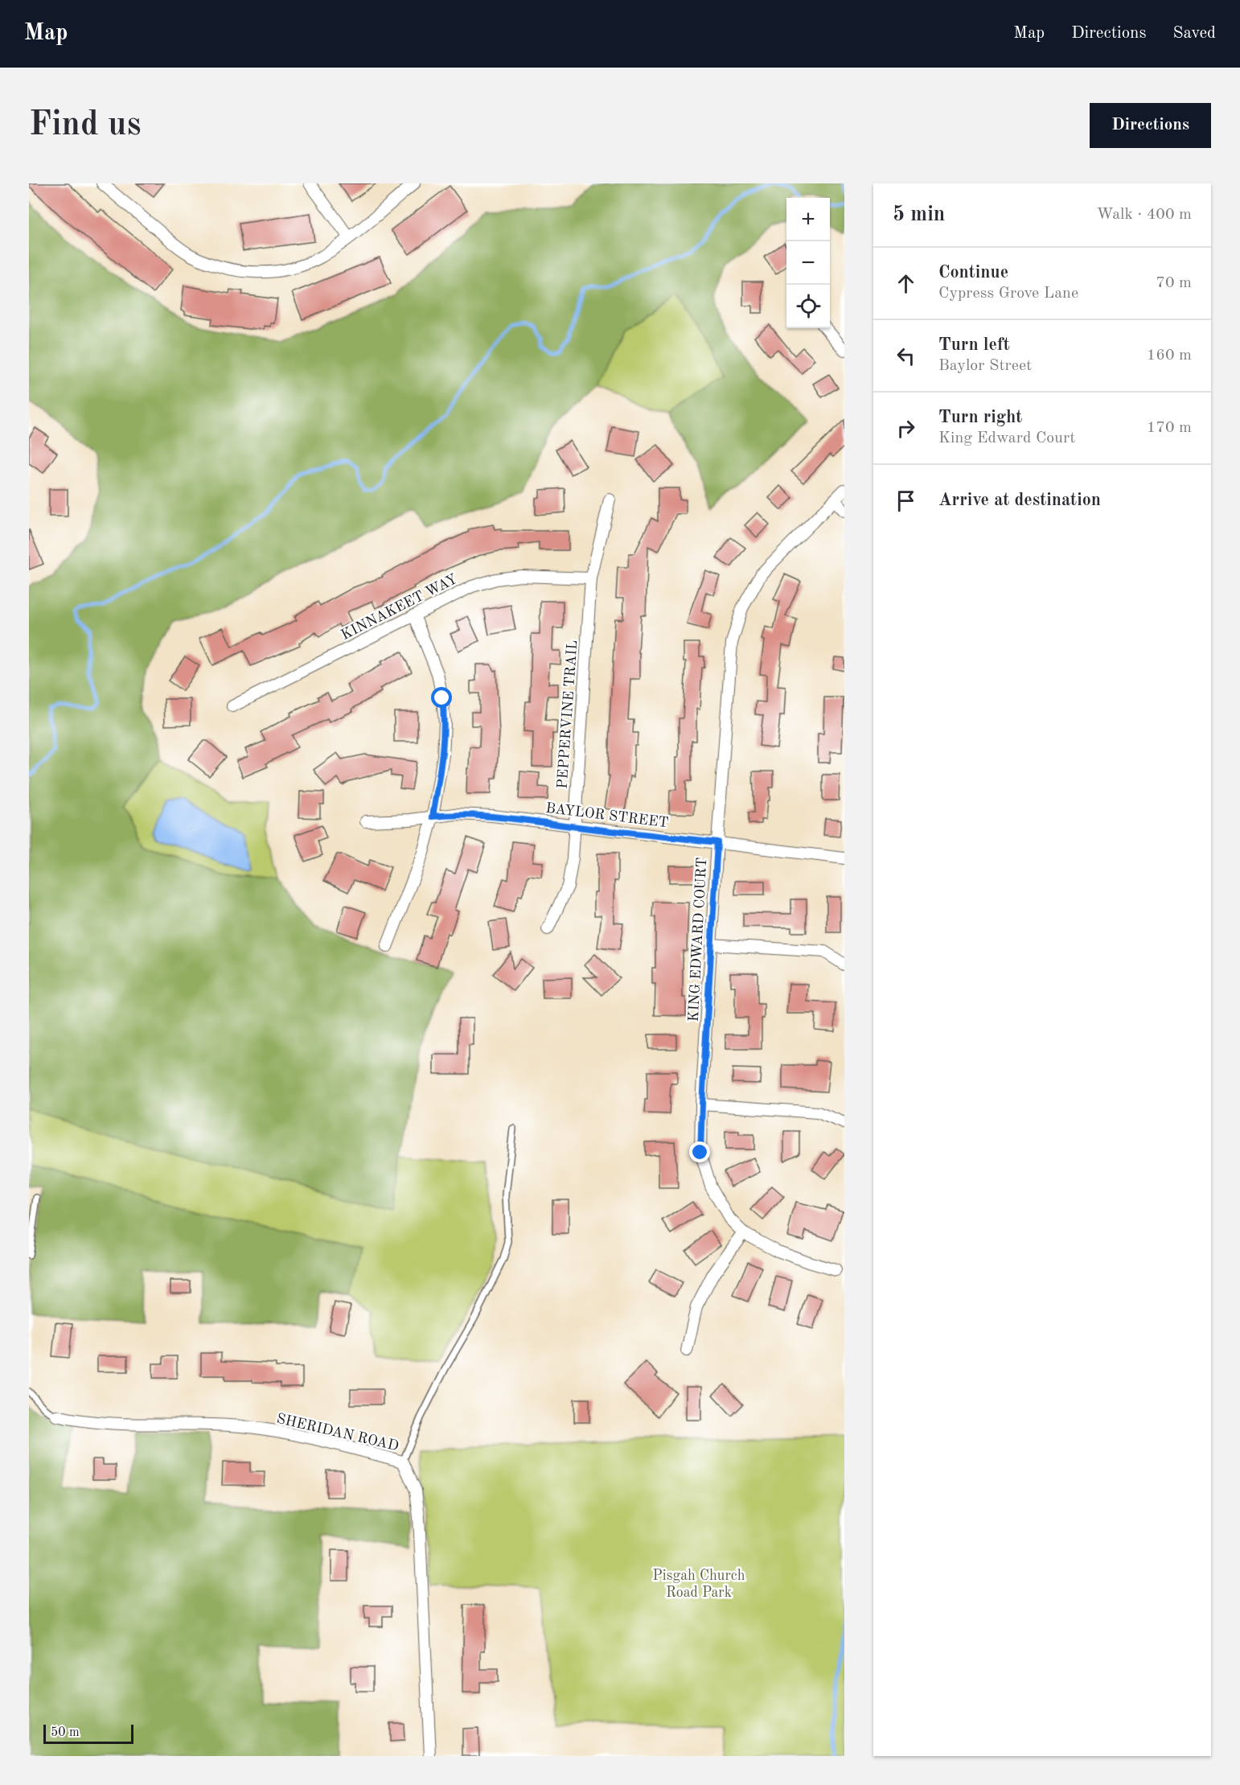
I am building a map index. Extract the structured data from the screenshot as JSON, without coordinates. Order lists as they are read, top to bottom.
{
  "streets": {
    "street": [
      "KINNAKEET WAY",
      "PEPPERVINE TRAIL",
      "BAYLOR STREET",
      "KING EDWARD COURT",
      "SHERIDAN ROAD"
    ]
  },
  "crossings": [
    ["KINNAKEET WAY", "PEPPERVINE TRAIL"],
    ["PEPPERVINE TRAIL", "BAYLOR STREET"],
    ["BAYLOR STREET", "KING EDWARD COURT"]
  ],
  "parks": ["Pisgah Church Road Park"],
  "scale_bar": "50 m",
  "page": {
    "header": "Map",
    "nav": ["Map", "Directions", "Saved"],
    "buttons": "Directions",
    "title": "Find us",
    "heading": ["5 min", "Walk · 400 m"],
    "map_buttons": ["+", "−"],
    "list": [
      ["Continue", "Cypress Grove Lane", "70 m"],
      ["Turn left", "Baylor Street", "160 m"],
      ["Turn right", "King Edward Court", "170 m"],
      "Arrive at destination"
    ],
    "scale": "50 m"
  }
}
